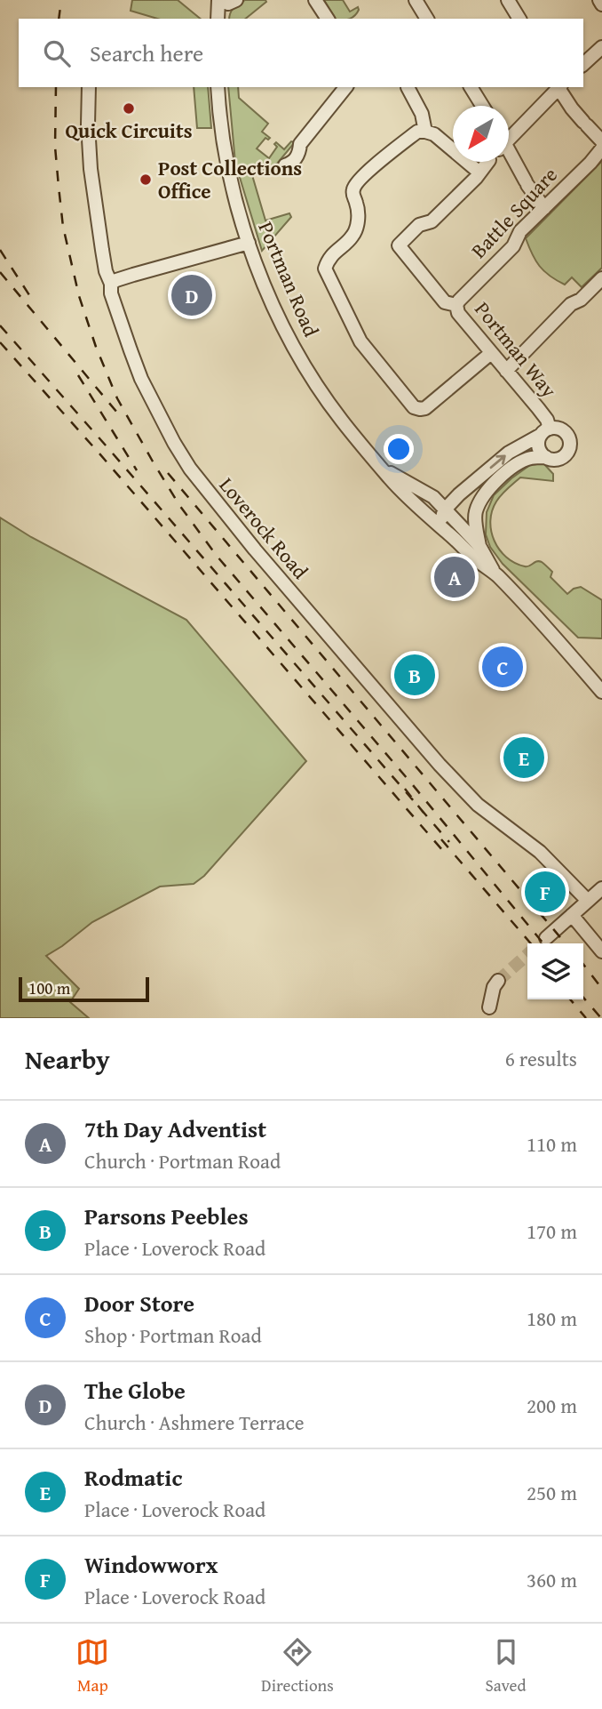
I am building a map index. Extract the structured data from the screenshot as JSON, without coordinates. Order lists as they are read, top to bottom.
{
  "streets": {
    "street": [
      "Battle Square",
      "Portman Road",
      "Portman Way",
      "Loverock Road"
    ]
  },
  "crossings": [
    ["Battle Square", "Portman Way"]
  ],
  "places": ["Quick Circuits", "Post Collections Office"],
  "scale_bar": "100 m",
  "north": "bottom left",
  "page": {
    "search": "Search here",
    "pins": [
      "D",
      "A",
      "C",
      "B",
      "E",
      "F"
    ],
    "scale": "100 m",
    "heading": ["Nearby", "6 results"],
    "list": [
      {
        "mark": "A",
        "name": "7th Day Adventist",
        "note": "Church · Portman Road",
        "value": "110 m"
      },
      {
        "mark": "B",
        "name": "Parsons Peebles",
        "note": "Place · Loverock Road",
        "value": "170 m"
      },
      {
        "mark": "C",
        "name": "Door Store",
        "note": "Shop · Portman Road",
        "value": "180 m"
      },
      {
        "mark": "D",
        "name": "The Globe",
        "note": "Church · Ashmere Terrace",
        "value": "200 m"
      },
      {
        "mark": "E",
        "name": "Rodmatic",
        "note": "Place · Loverock Road",
        "value": "250 m"
      },
      {
        "mark": "F",
        "name": "Windowworx",
        "note": "Place · Loverock Road",
        "value": "360 m"
      }
    ],
    "nav": ["Map", "Directions", "Saved"]
  }
}
